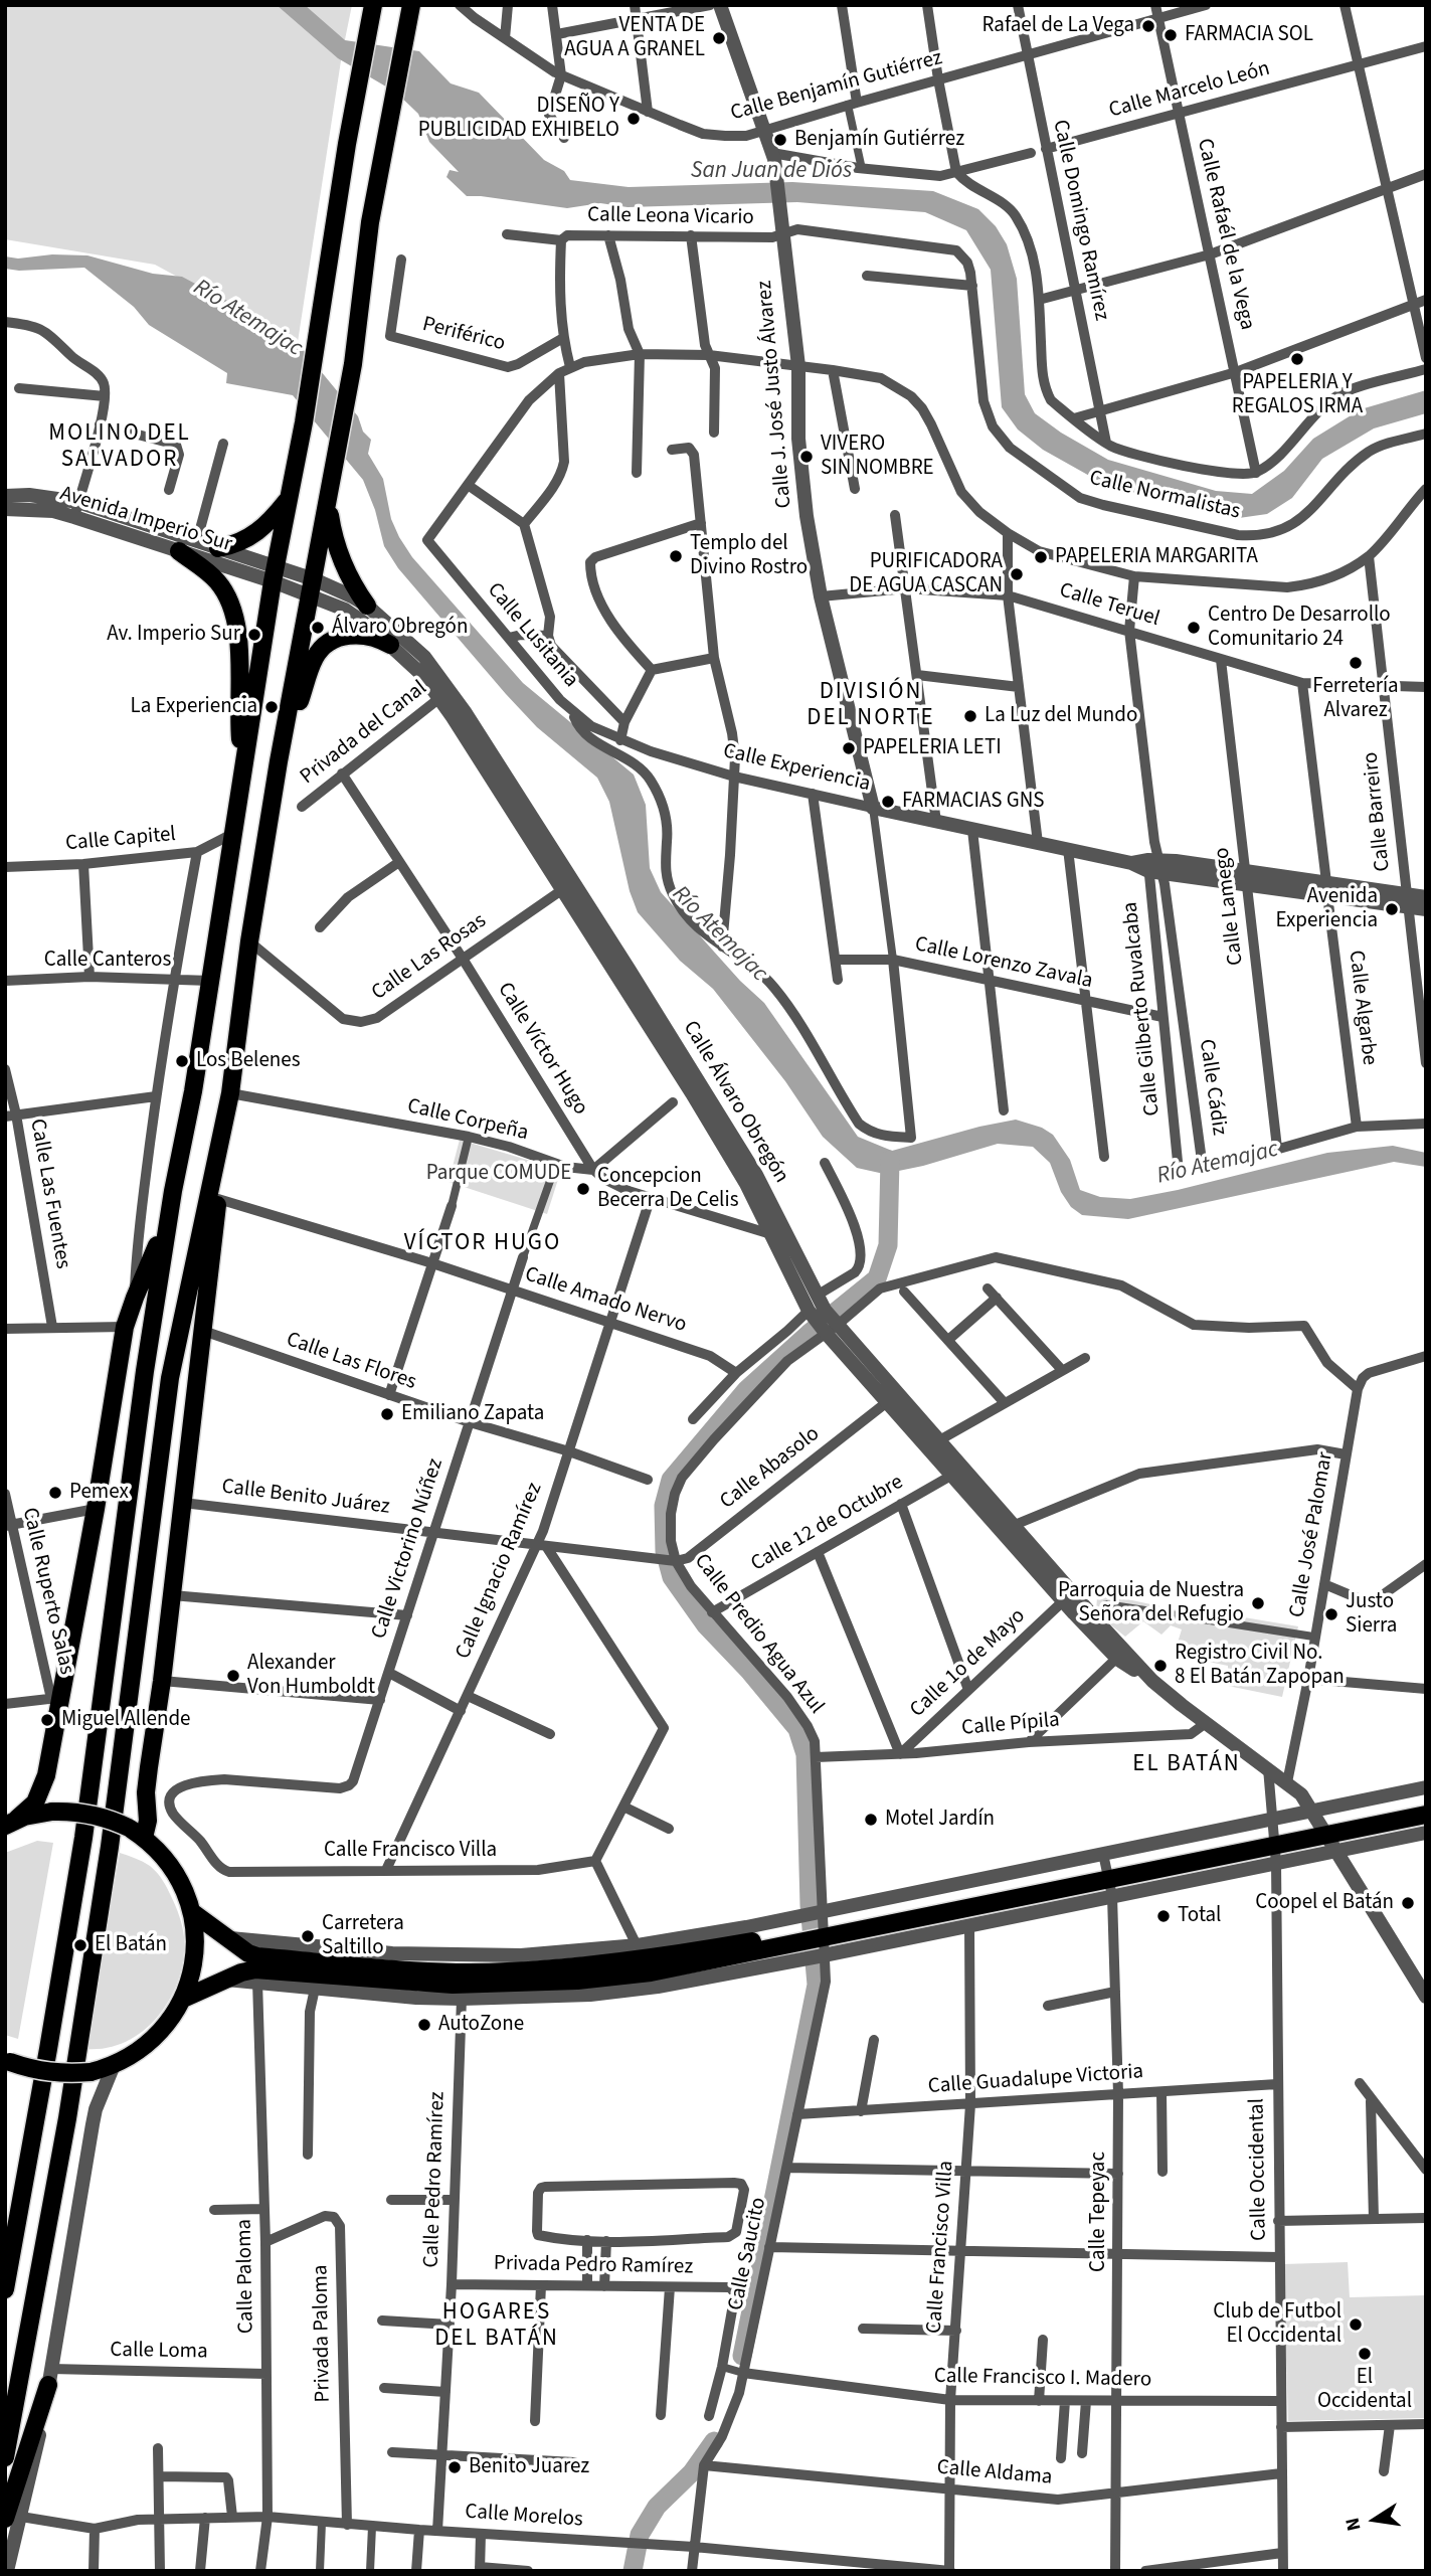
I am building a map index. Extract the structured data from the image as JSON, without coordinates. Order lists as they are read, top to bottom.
{
  "streets": {
    "street": [
      "Calle Benjamín Gutiérrez",
      "Calle Marcelo León",
      "Calle Leona Vicario",
      "Calle Domingo Ramírez",
      "Calle Rafaél de la Vega",
      "Periférico",
      "Calle J. José Justo Álvarez",
      "Calle Normalistas",
      "Avenida Imperio Sur",
      "Calle Teruel",
      "Calle Lusitania",
      "Privada del Canal",
      "Calle Experiencia",
      "Calle Barreiro",
      "Calle Capitel",
      "Calle Lamego",
      "Calle Las Rosas",
      "Calle Canteros",
      "Calle Lorenzo Zavala",
      "Calle Algarbe",
      "Calle Gilberto Ruvalcaba",
      "Calle Víctor Hugo",
      "Calle Cádiz",
      "Calle Álvaro Obregón",
      "Calle Corpeña",
      "Calle Las Fuentes",
      "Calle Amado Nervo",
      "Calle Las Flores",
      "Calle Abasolo",
      "Calle Benito Juárez",
      "Calle 12 de Octubre",
      "Calle José Palomar",
      "Calle Victorino Núñez",
      "Calle Ignacio Ramírez",
      "Calle Ruperto Salas",
      "Calle Predio Agua Azul",
      "Calle 1o de Mayo",
      "Calle Pípila",
      "Calle Francisco Villa",
      "Calle Guadalupe Victoria",
      "Calle Occidental",
      "Calle Pedro Ramírez",
      "Calle Tepeyac",
      "Calle Saucito",
      "Privada Pedro Ramírez",
      "Calle Paloma",
      "Privada Paloma",
      "Calle Loma",
      "Calle Francisco I. Madero",
      "Calle Aldama",
      "Calle Morelos"
    ]
  },
  "crossings": [
    ["Calle Benjamín Gutiérrez", "Calle Domingo Ramírez"],
    ["Calle Benjamín Gutiérrez", "Calle Rafaél de la Vega"],
    ["Calle Benjamín Gutiérrez", "Calle J. José Justo Álvarez"],
    ["Calle Marcelo León", "Calle Domingo Ramírez"],
    ["Calle Marcelo León", "Calle Rafaél de la Vega"],
    ["Calle Leona Vicario", "Calle J. José Justo Álvarez"],
    ["Calle Leona Vicario", "Calle Normalistas"],
    ["Calle J. José Justo Álvarez", "Calle Normalistas"],
    ["Calle J. José Justo Álvarez", "Calle Teruel"],
    ["Calle J. José Justo Álvarez", "Calle Experiencia"],
    ["Avenida Imperio Sur", "Calle Álvaro Obregón"],
    ["Calle Teruel", "Calle Barreiro"],
    ["Calle Teruel", "Calle Lamego"],
    ["Calle Teruel", "Calle Algarbe"],
    ["Calle Teruel", "Calle Gilberto Ruvalcaba"],
    ["Calle Lusitania", "Calle Experiencia"],
    ["Privada del Canal", "Calle Víctor Hugo"],
    ["Privada del Canal", "Calle Álvaro Obregón"],
    ["Calle Experiencia", "Calle Barreiro"],
    ["Calle Experiencia", "Calle Lamego"],
    ["Calle Experiencia", "Calle Algarbe"],
    ["Calle Experiencia", "Calle Gilberto Ruvalcaba"],
    ["Calle Experiencia", "Calle Cádiz"],
    ["Calle Lamego", "Calle Cádiz"],
    ["Calle Las Rosas", "Calle Víctor Hugo"],
    ["Calle Las Rosas", "Calle Álvaro Obregón"],
    ["Calle Lorenzo Zavala", "Calle Gilberto Ruvalcaba"],
    ["Calle Algarbe", "Calle Cádiz"],
    ["Calle Gilberto Ruvalcaba", "Calle Cádiz"],
    ["Calle Víctor Hugo", "Calle Álvaro Obregón"],
    ["Calle Víctor Hugo", "Calle Corpeña"],
    ["Calle Víctor Hugo", "Calle Ignacio Ramírez"],
    ["Calle Álvaro Obregón", "Calle Abasolo"],
    ["Calle Álvaro Obregón", "Calle 12 de Octubre"],
    ["Calle Álvaro Obregón", "Calle José Palomar"],
    ["Calle Álvaro Obregón", "Calle Predio Agua Azul"],
    ["Calle Álvaro Obregón", "Calle 1o de Mayo"],
    ["Calle Álvaro Obregón", "Calle Pípila"],
    ["Calle Álvaro Obregón", "Calle Occidental"],
    ["Calle Corpeña", "Calle Victorino Núñez"],
    ["Calle Amado Nervo", "Calle Victorino Núñez"],
    ["Calle Amado Nervo", "Calle Ignacio Ramírez"],
    ["Calle Las Flores", "Calle Victorino Núñez"],
    ["Calle Las Flores", "Calle Ignacio Ramírez"],
    ["Calle Abasolo", "Calle Benito Juárez"],
    ["Calle Abasolo", "Calle Predio Agua Azul"],
    ["Calle Benito Juárez", "Calle Victorino Núñez"],
    ["Calle Benito Juárez", "Calle Ignacio Ramírez"],
    ["Calle Benito Juárez", "Calle Predio Agua Azul"],
    ["Calle 12 de Octubre", "Calle Predio Agua Azul"],
    ["Calle José Palomar", "Calle Predio Agua Azul"],
    ["Calle Victorino Núñez", "Calle Francisco Villa"],
    ["Calle Ignacio Ramírez", "Calle Francisco Villa"],
    ["Calle Predio Agua Azul", "Calle Pípila"],
    ["Calle Predio Agua Azul", "Calle Saucito"],
    ["Calle 1o de Mayo", "Calle Pípila"],
    ["Calle Francisco Villa", "Calle Guadalupe Victoria"],
    ["Calle Francisco Villa", "Calle Francisco I. Madero"],
    ["Calle Francisco Villa", "Calle Aldama"],
    ["Calle Francisco Villa", "Calle Morelos"],
    ["Calle Guadalupe Victoria", "Calle Occidental"],
    ["Calle Guadalupe Victoria", "Calle Tepeyac"],
    ["Calle Guadalupe Victoria", "Calle Saucito"],
    ["Calle Occidental", "Calle Francisco I. Madero"],
    ["Calle Occidental", "Calle Aldama"],
    ["Calle Pedro Ramírez", "Privada Pedro Ramírez"],
    ["Calle Pedro Ramírez", "Calle Morelos"],
    ["Calle Tepeyac", "Calle Francisco I. Madero"],
    ["Calle Tepeyac", "Calle Aldama"],
    ["Calle Saucito", "Calle Francisco I. Madero"],
    ["Calle Saucito", "Calle Aldama"],
    ["Calle Saucito", "Calle Morelos"],
    ["Privada Pedro Ramírez", "Calle Francisco I. Madero"],
    ["Calle Paloma", "Privada Paloma"],
    ["Calle Paloma", "Calle Loma"],
    ["Calle Paloma", "Calle Morelos"],
    ["Privada Paloma", "Calle Morelos"]
  ],
  "districts": [
    "MOLINO DEL SALVADOR",
    "DIVISIÓN DEL NORTE",
    "VÍCTOR HUGO",
    "EL BATÁN",
    "HOGARES DEL BATÁN"
  ],
  "water": ["San Juan de Diós", "Río Atemajac"],
  "parks": ["Parque COMUDE"],
  "places": [
    "Rafael de La Vega",
    "FARMACIA SOL",
    "VENTA DE AGUA A GRANEL",
    "DISEÑO Y PUBLICIDAD EXHIBELO",
    "Benjamín Gutiérrez",
    "PAPELERIA Y REGALOS IRMA",
    "VIVERO SIN NOMBRE",
    "Templo del Divino Rostro",
    "PAPELERIA MARGARITA",
    "PURIFICADORA DE AGUA CASCAN",
    "Álvaro Obregón",
    "Centro De Desarrollo Comunitario 24",
    "Av. Imperio Sur",
    "Ferretería Alvarez",
    "La Experiencia",
    "La Luz del Mundo",
    "PAPELERIA LETI",
    "FARMACIAS GNS",
    "Avenida Experiencia",
    "Los Belenes",
    "Concepcion Becerra De Celis",
    "Emiliano Zapata",
    "Pemex",
    "Parroquia de Nuestra Señora del Refugio",
    "Justo Sierra",
    "Registro Civil No. 8 El Batán Zapopan",
    "Alexander Von Humboldt",
    "Miguel Allende",
    "Motel Jardín",
    "Coopel el Batán",
    "Total",
    "Carretera Saltillo",
    "El Batán",
    "AutoZone",
    "Club de Futbol El Occidental",
    "El Occidental",
    "Benito Juarez"
  ],
  "north": "left"
}
